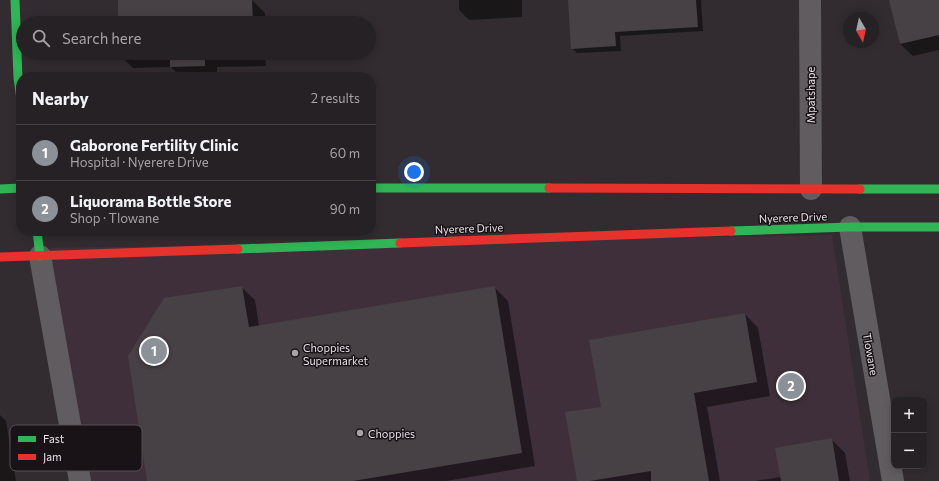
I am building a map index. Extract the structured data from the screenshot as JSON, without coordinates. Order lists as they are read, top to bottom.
{
  "streets": {
    "main road": ["Nyerere Drive"],
    "street": ["Mpatshape", "Tlowane"]
  },
  "crossings": [
    ["Nyerere Drive", "Tlowane"]
  ],
  "places": ["Choppies Supermarket", "Choppies"],
  "legend": ["Fast", "Jam"],
  "north": "bottom",
  "page": {
    "search": "Search here",
    "heading": ["Nearby", "2 results"],
    "list": [
      {
        "mark": "1",
        "name": "Gaborone Fertility Clinic",
        "note": "Hospital · Nyerere Drive",
        "value": "60 m"
      },
      {
        "mark": "2",
        "name": "Liquorama Bottle Store",
        "note": "Shop · Tlowane",
        "value": "90 m"
      }
    ],
    "pins": ["1", "2"],
    "map_buttons": ["+", "−"]
  }
}
